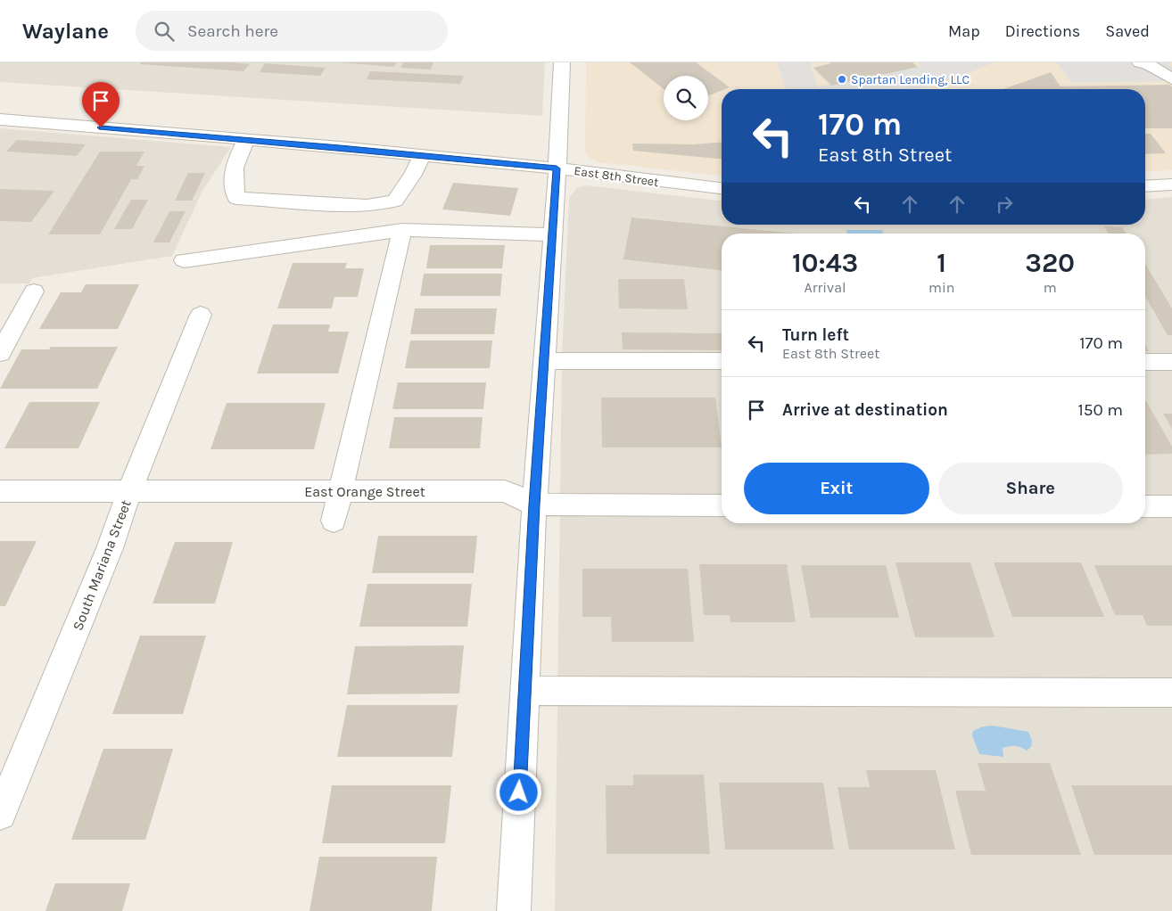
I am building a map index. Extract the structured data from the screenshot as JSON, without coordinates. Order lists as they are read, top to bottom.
{
  "streets": {
    "street": ["East 8th Street", "East Orange Street", "South Mariana Street"]
  },
  "crossings": [
    ["East Orange Street", "South Mariana Street"]
  ],
  "places": ["Spartan Lending, LLC"],
  "page": {
    "header": "Waylane",
    "search": "Search here",
    "nav": ["Map", "Directions", "Saved"],
    "turn": ["170 m", "East 8th Street"],
    "eta": [
      "10:43",
      "Arrival",
      "1",
      "min",
      "320",
      "m"
    ],
    "list": [
      {
        "name": "Turn left",
        "note": "East 8th Street",
        "value": "170 m"
      },
      {
        "name": "Arrive at destination",
        "value": "150 m"
      }
    ],
    "buttons": ["Exit", "Share"]
  }
}
